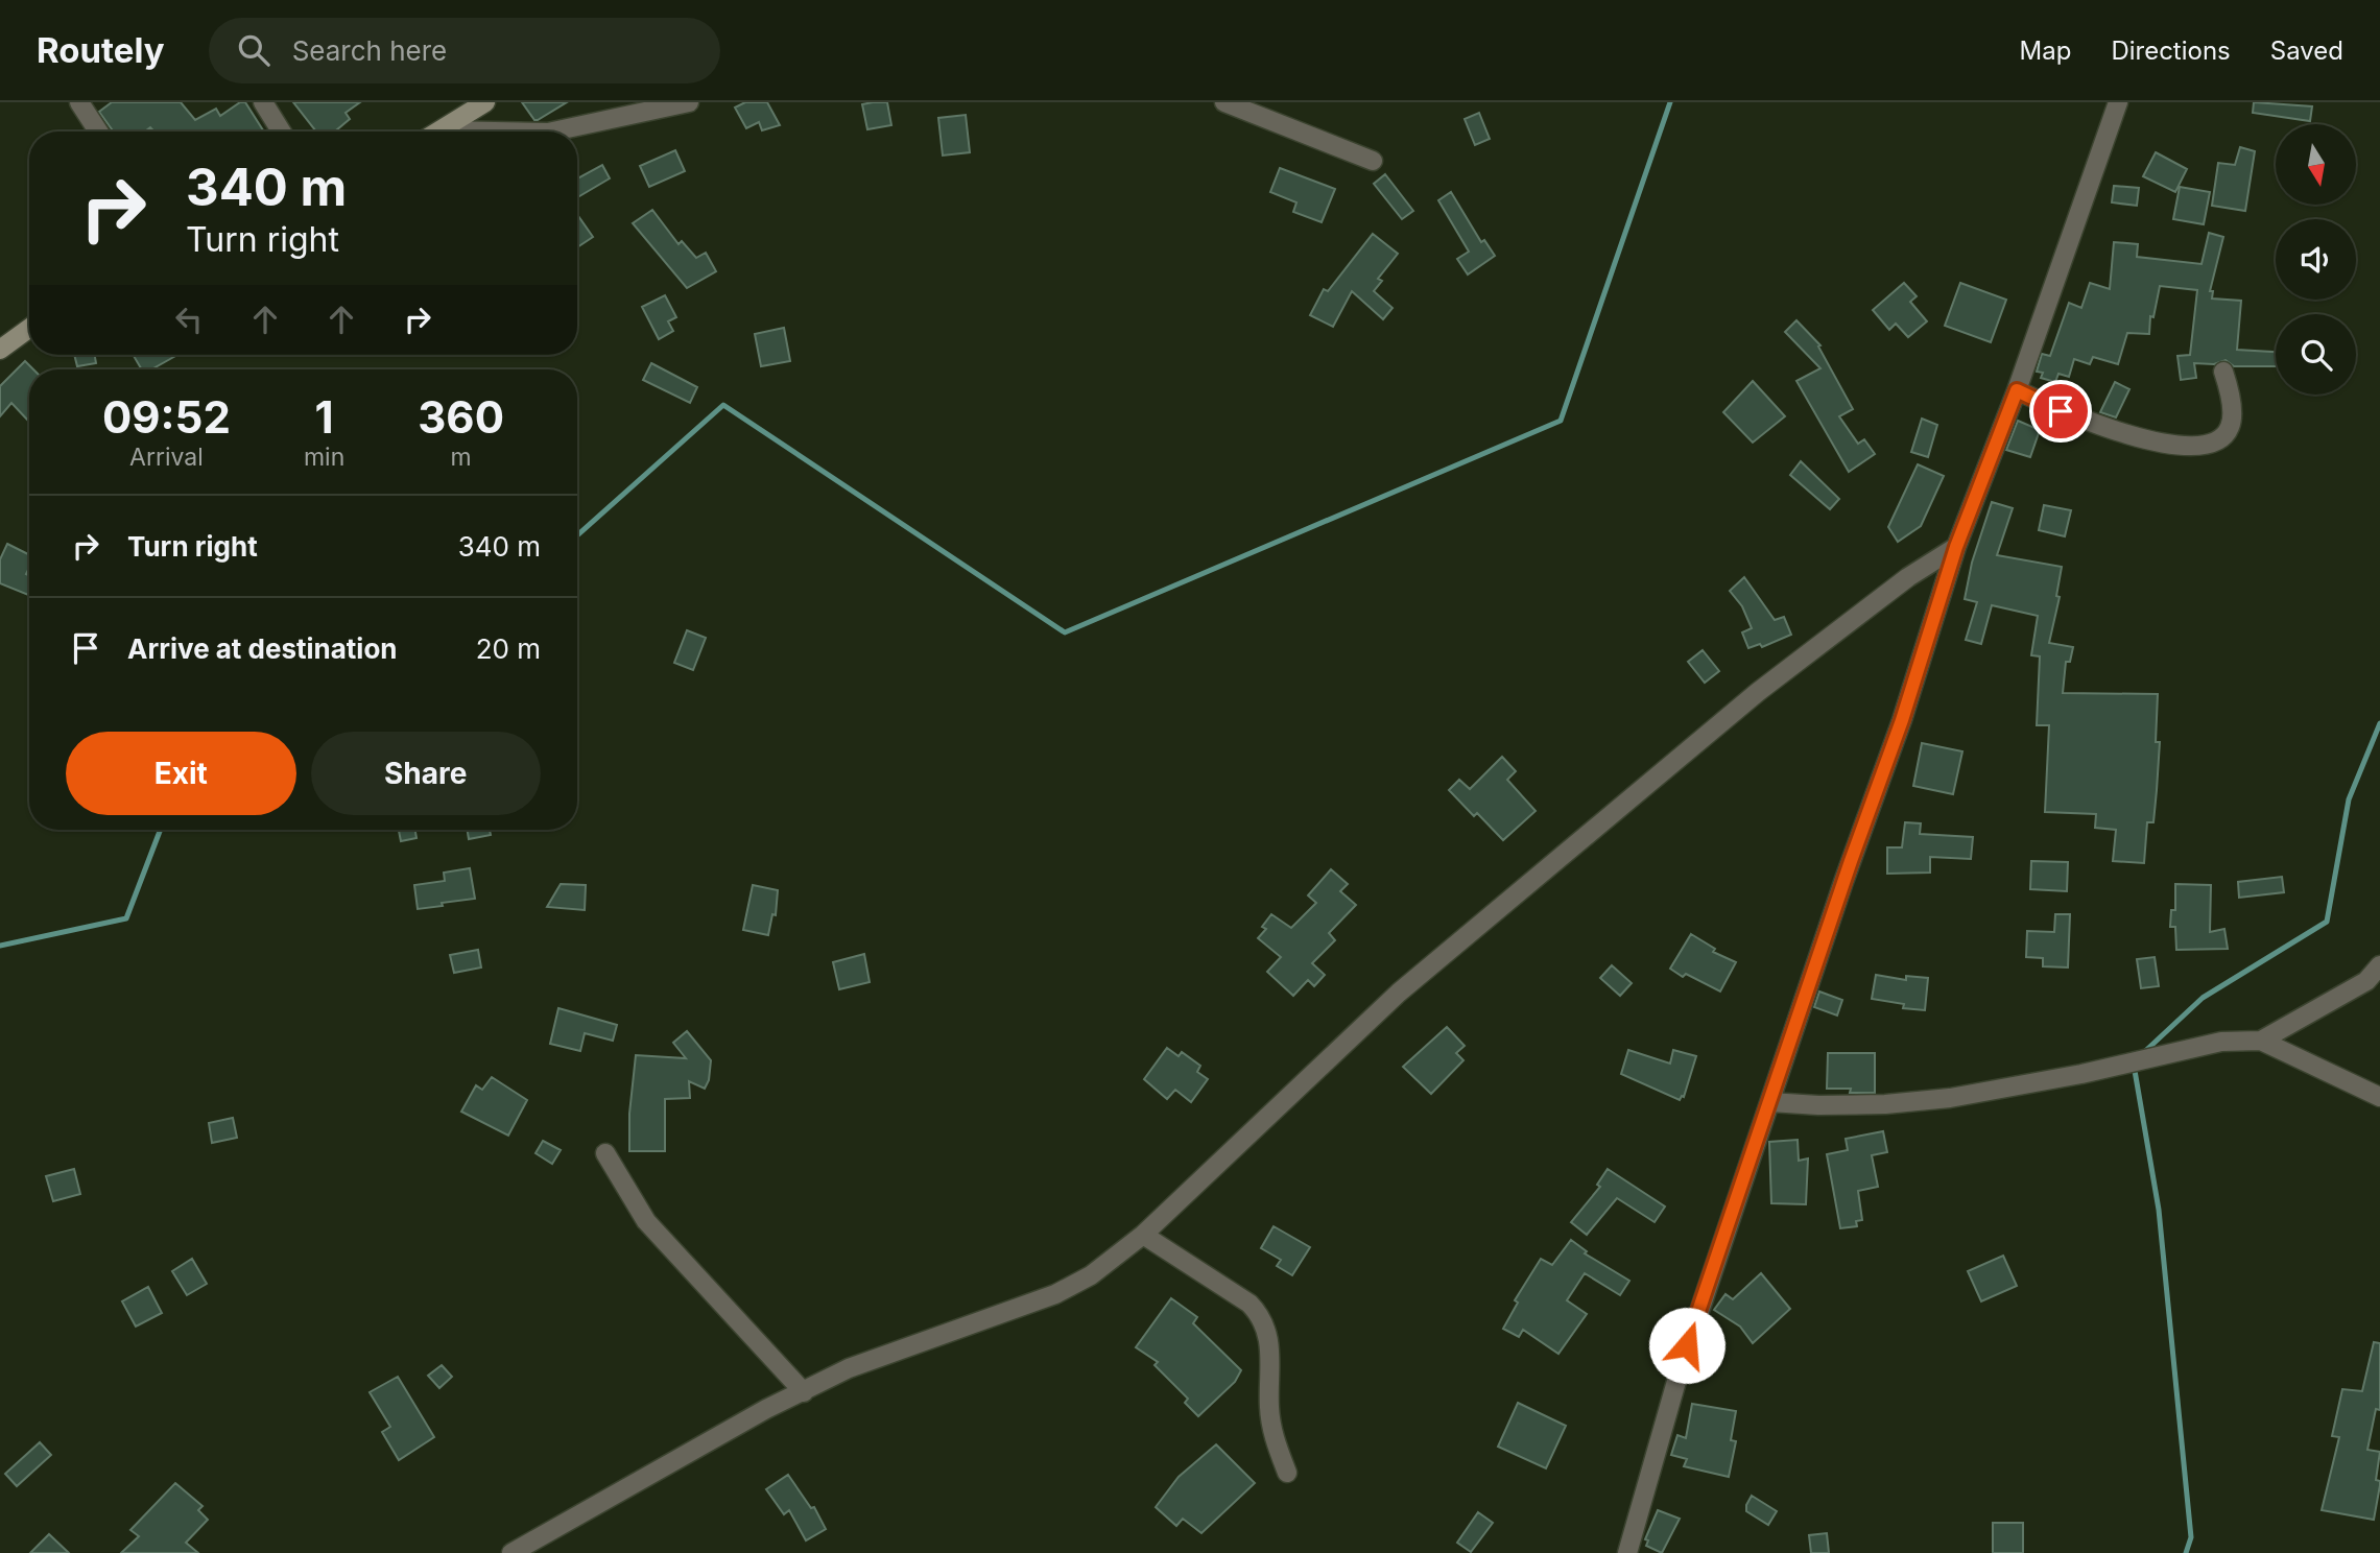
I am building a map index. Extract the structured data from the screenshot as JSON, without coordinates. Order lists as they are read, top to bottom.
{
  "north": "bottom",
  "page": {
    "header": "Routely",
    "search": "Search here",
    "nav": ["Map", "Directions", "Saved"],
    "turn": ["340 m", "Turn right"],
    "eta": [
      "09:52",
      "Arrival",
      "1",
      "min",
      "360",
      "m"
    ],
    "list": [
      {
        "name": "Turn right",
        "value": "340 m"
      },
      {
        "name": "Arrive at destination",
        "value": "20 m"
      }
    ],
    "buttons": ["Exit", "Share"]
  }
}
